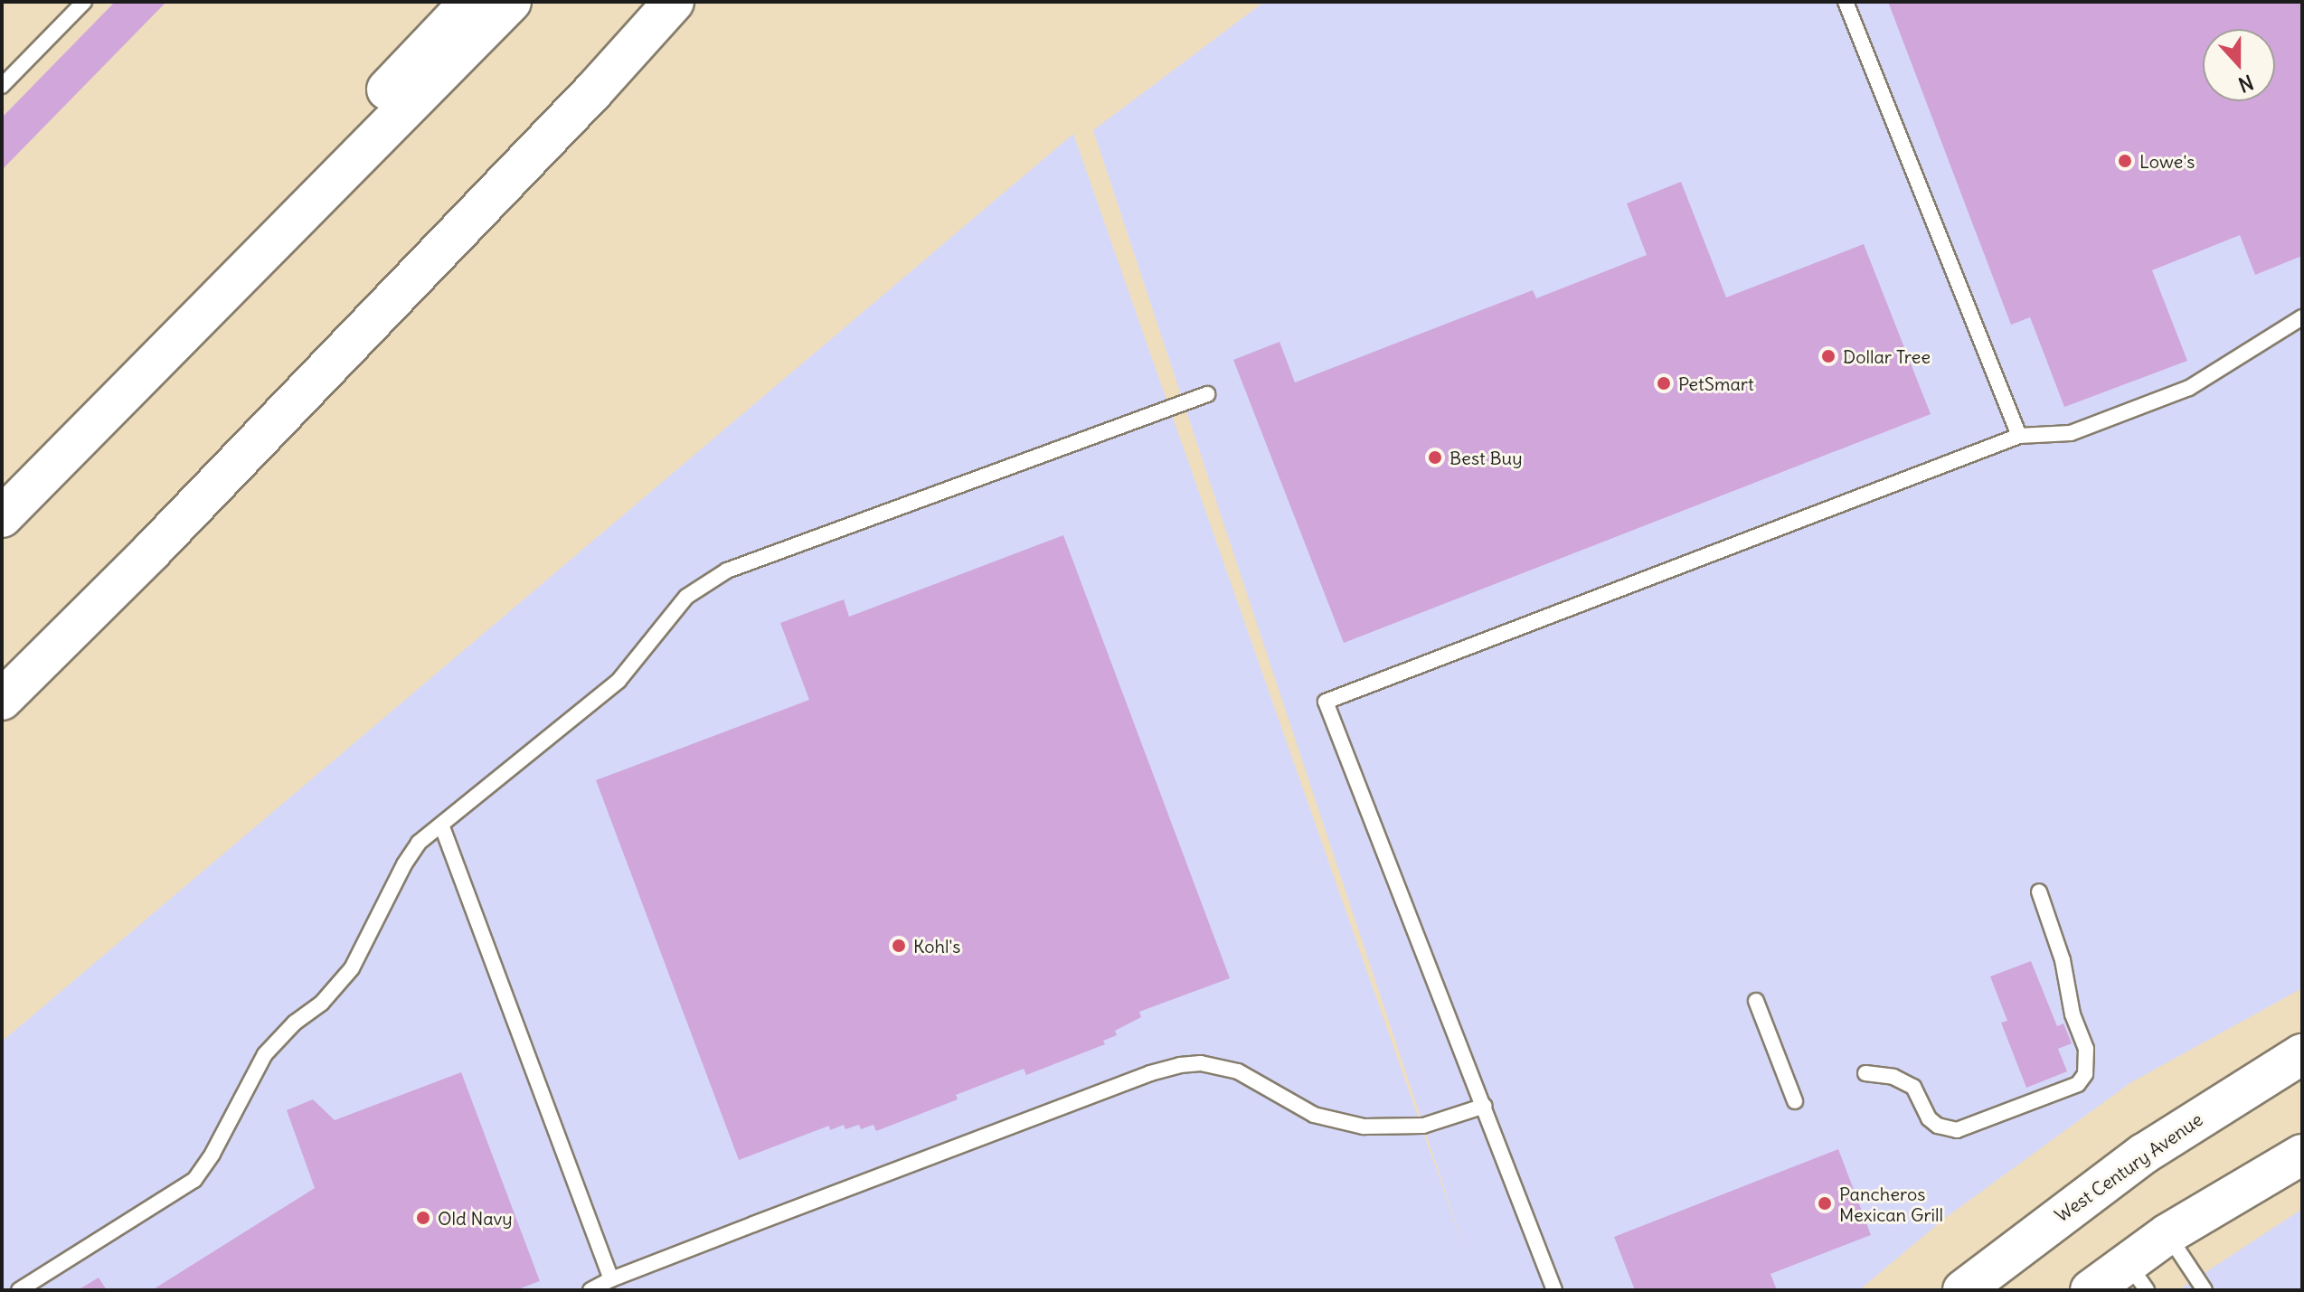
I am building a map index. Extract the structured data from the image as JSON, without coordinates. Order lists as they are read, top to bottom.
{
  "streets": {
    "main road": ["West Century Avenue"]
  },
  "places": [
    "Lowe's",
    "Dollar Tree",
    "PetSmart",
    "Best Buy",
    "Kohl's",
    "Pancheros Mexican Grill",
    "Old Navy"
  ],
  "north": "bottom"
}
